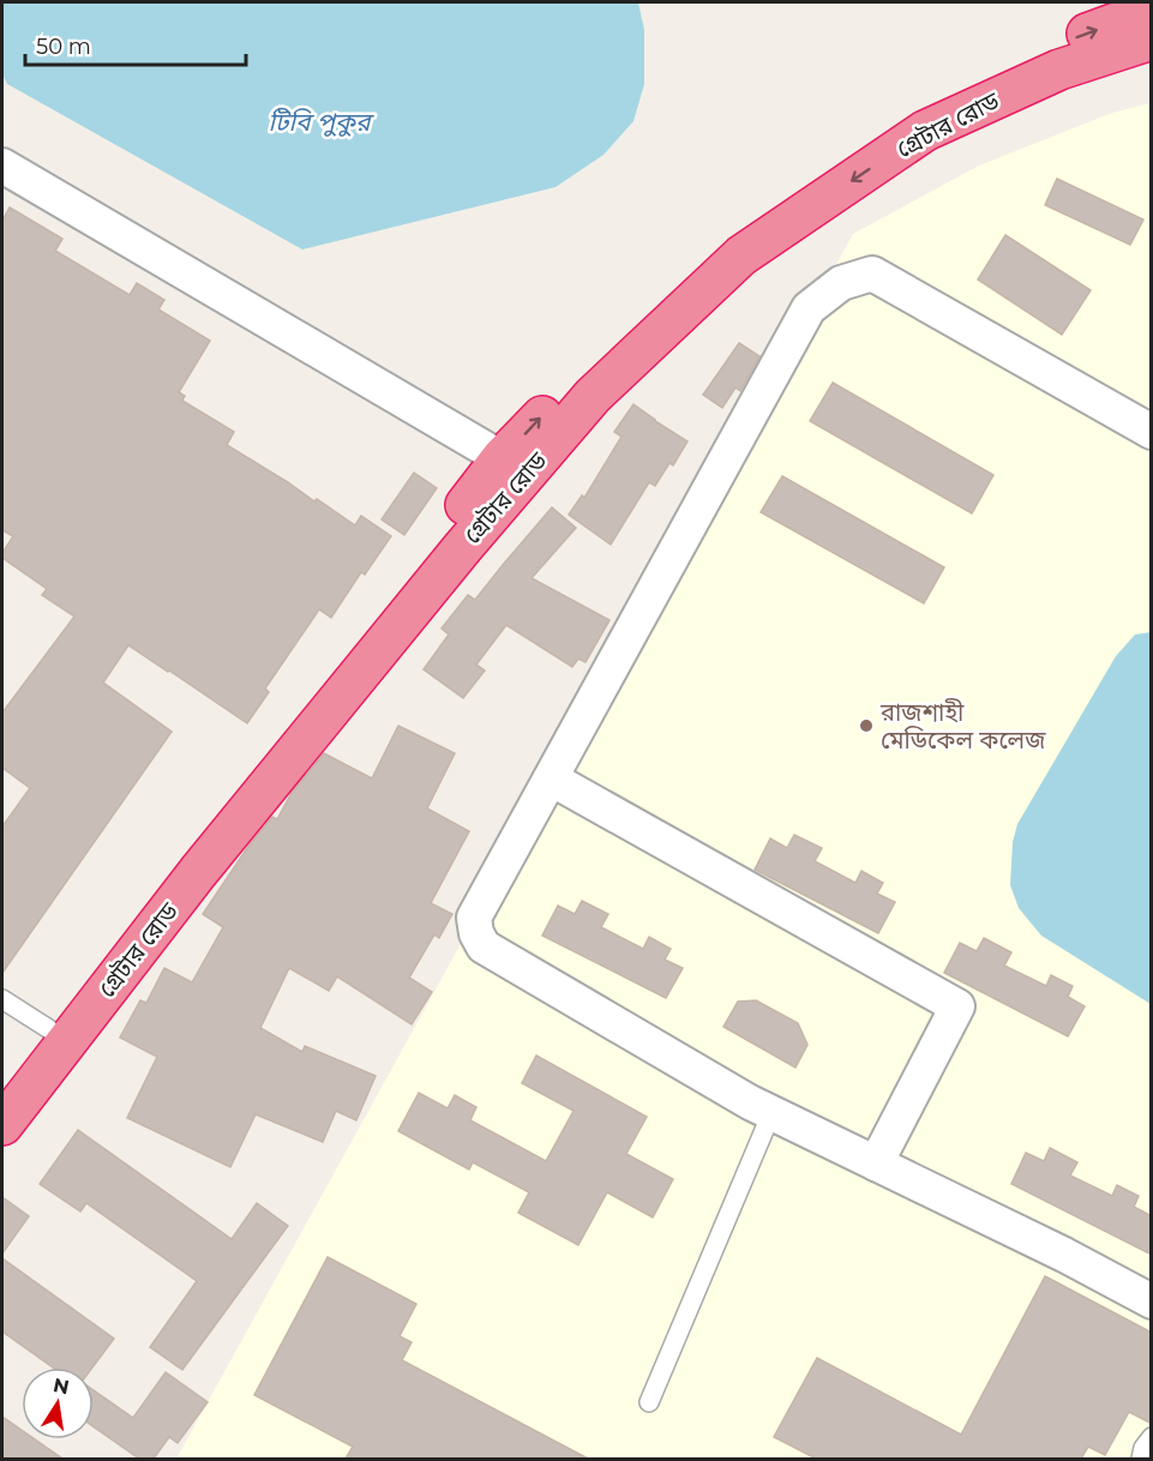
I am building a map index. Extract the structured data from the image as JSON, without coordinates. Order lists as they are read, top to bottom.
{
  "streets": {
    "highway": ["গ্রেটার রোড"]
  },
  "water": ["টিবি পুকুর"],
  "places": ["রাজশাহী মেডিকেল কলেজ"],
  "scale_bar": "50 m",
  "north": "top"
}
